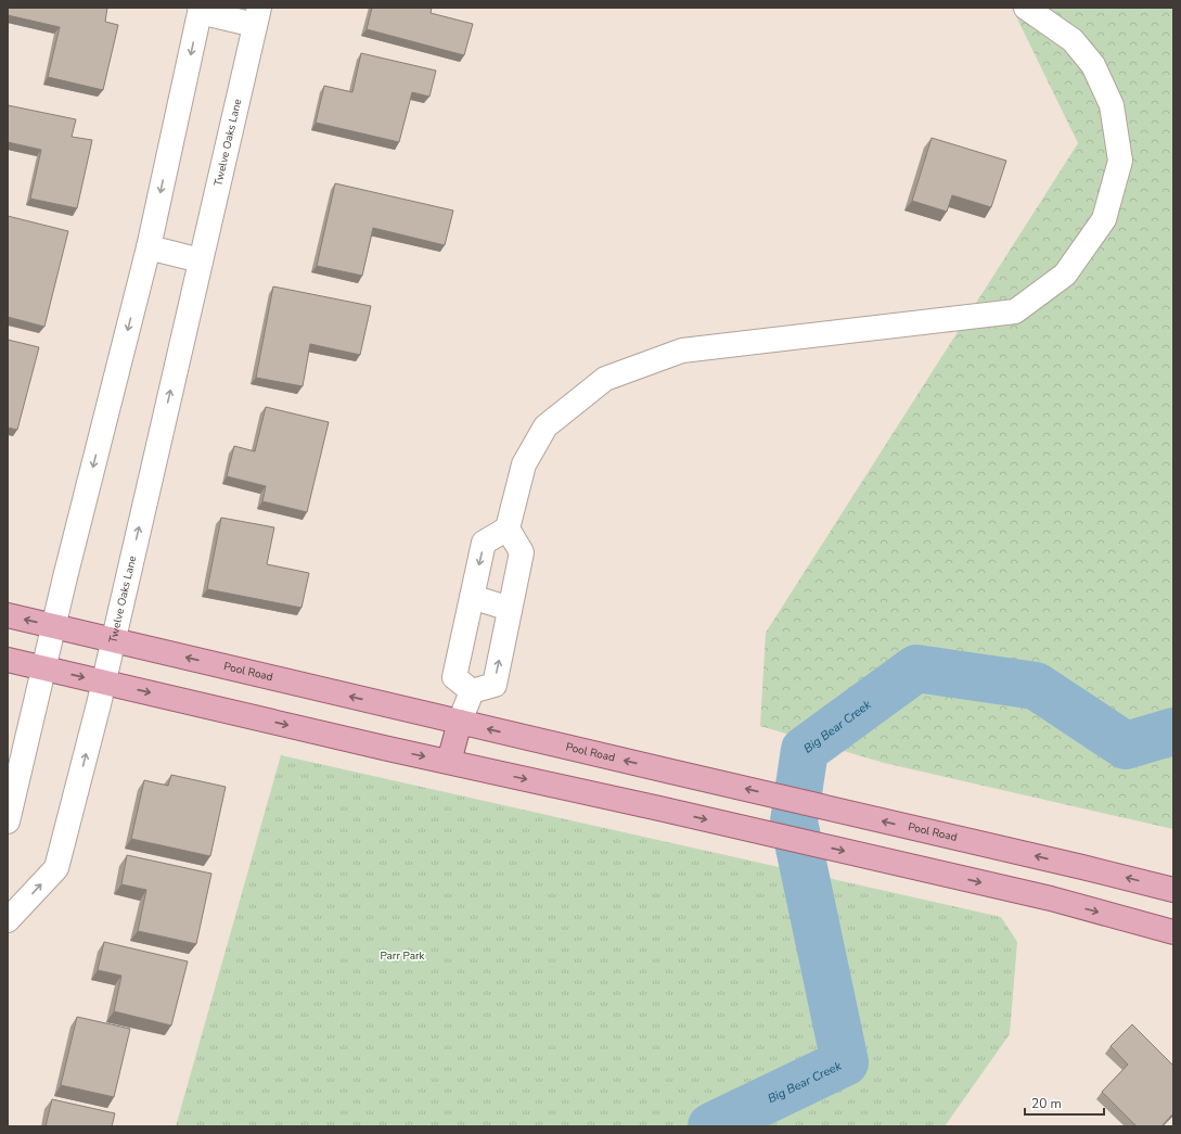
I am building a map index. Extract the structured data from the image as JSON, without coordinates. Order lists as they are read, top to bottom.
{
  "streets": {
    "main road": ["Pool Road"],
    "street": ["Twelve Oaks Lane"]
  },
  "crossings": [
    ["Twelve Oaks Lane", "Pool Road"]
  ],
  "water": ["Big Bear Creek"],
  "parks": ["Parr Park"],
  "scale_bar": "20 m"
}
